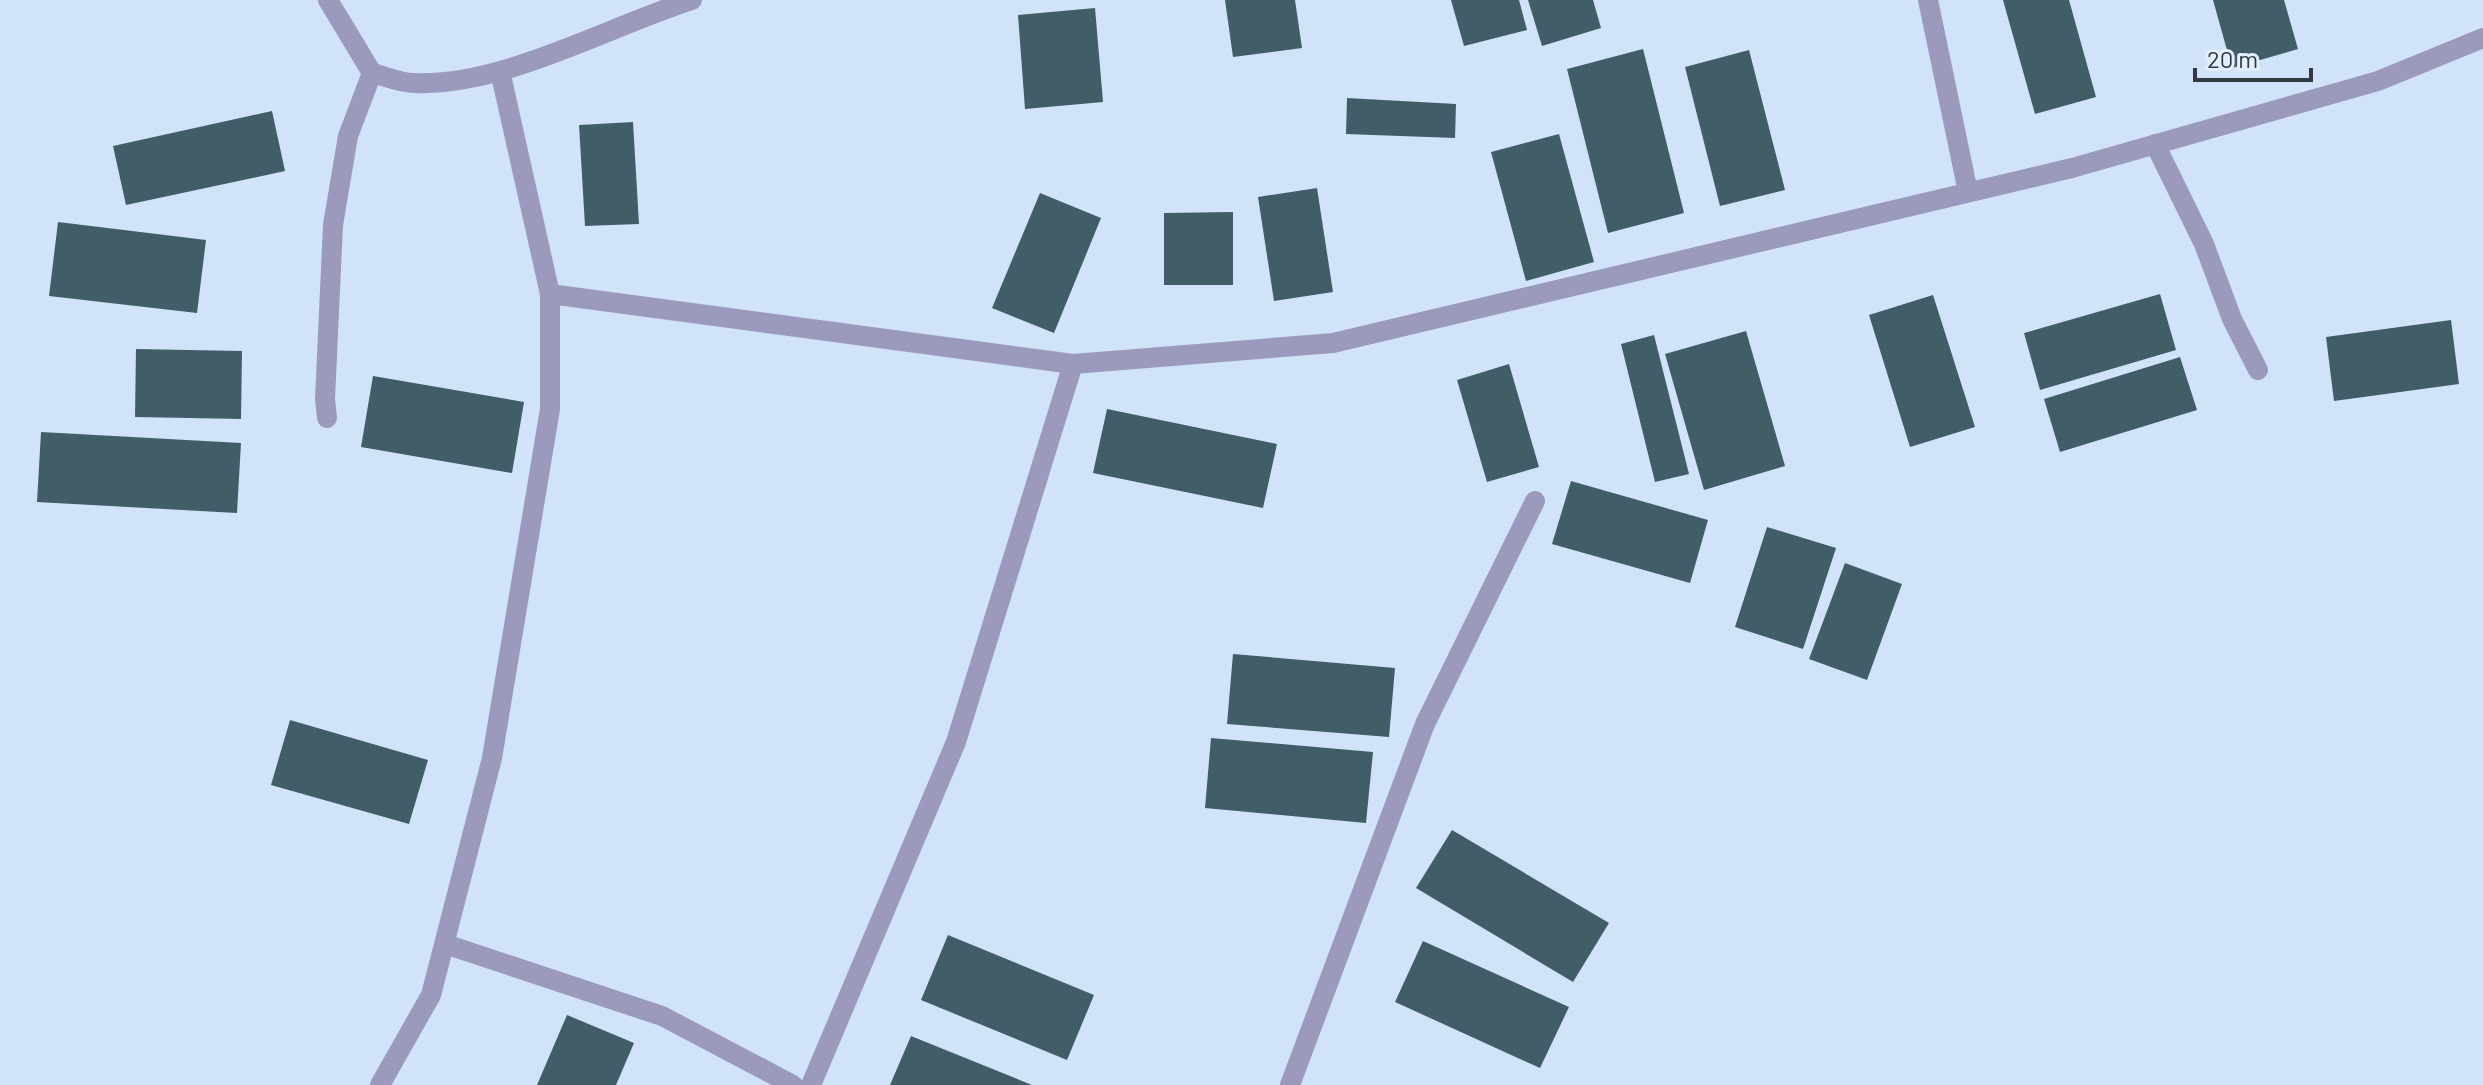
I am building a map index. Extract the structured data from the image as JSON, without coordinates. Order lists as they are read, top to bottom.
{
  "scale_bar": "20 m"
}
